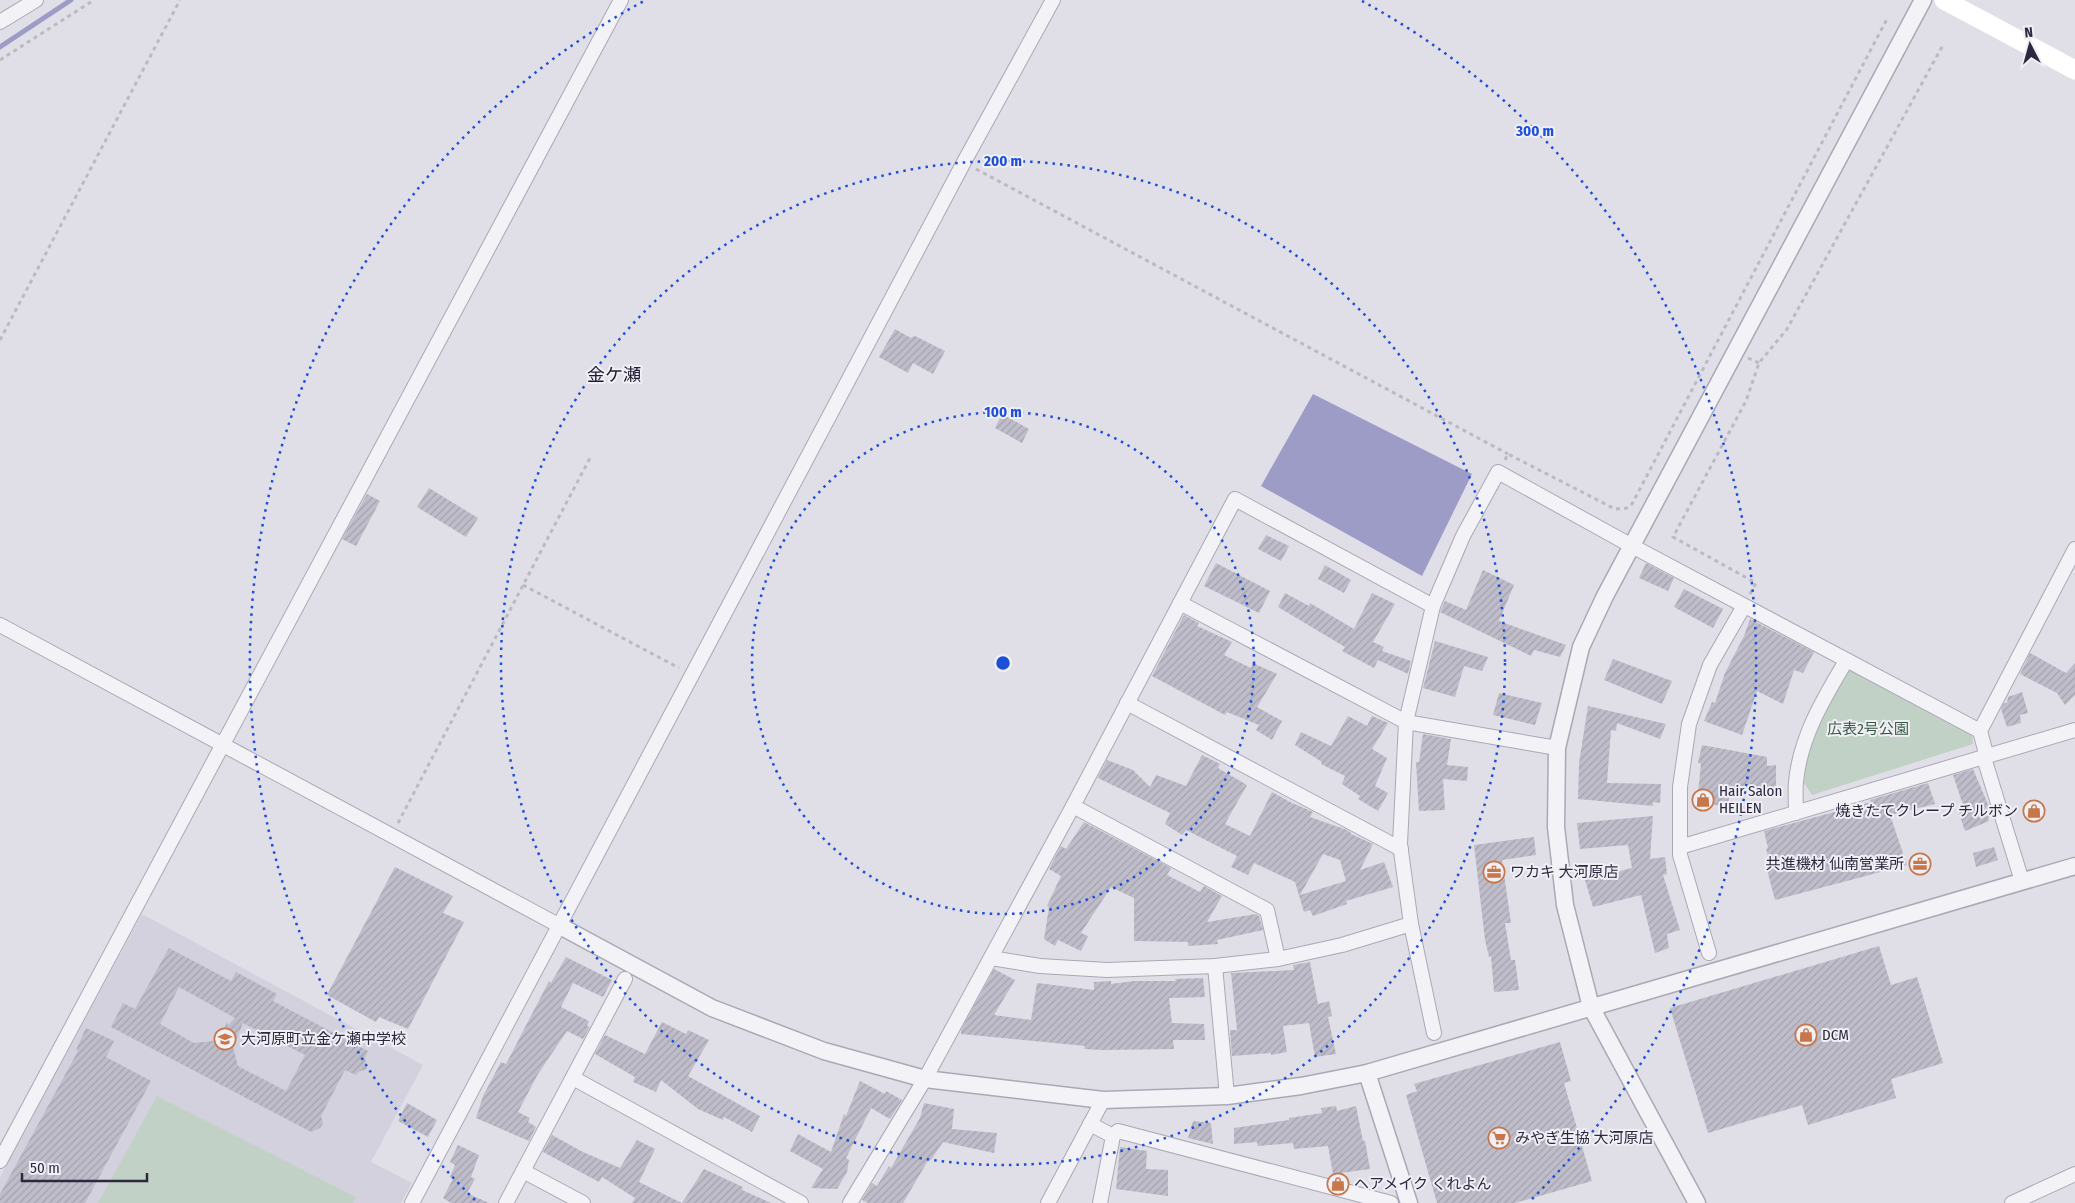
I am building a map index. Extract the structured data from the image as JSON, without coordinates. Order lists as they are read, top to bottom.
{
  "districts": ["金ケ瀬"],
  "parks": ["広表2号公園"],
  "places": {
    "shop": [
      "Hair Salon HEILEN",
      "焼きたてクレープ チルボン",
      "DCM",
      "ヘアメイク くれよん"
    ],
    "office": ["共進機材 仙南営業所", "ワカキ 大河原店"],
    "school or university": ["大河原町立金ケ瀬中学校"],
    "supermarket": ["みやぎ生協 大河原店"]
  },
  "scale_bar": "50 m",
  "north": "top",
  "rings": ["300 m", "200 m", "100 m"]
}
